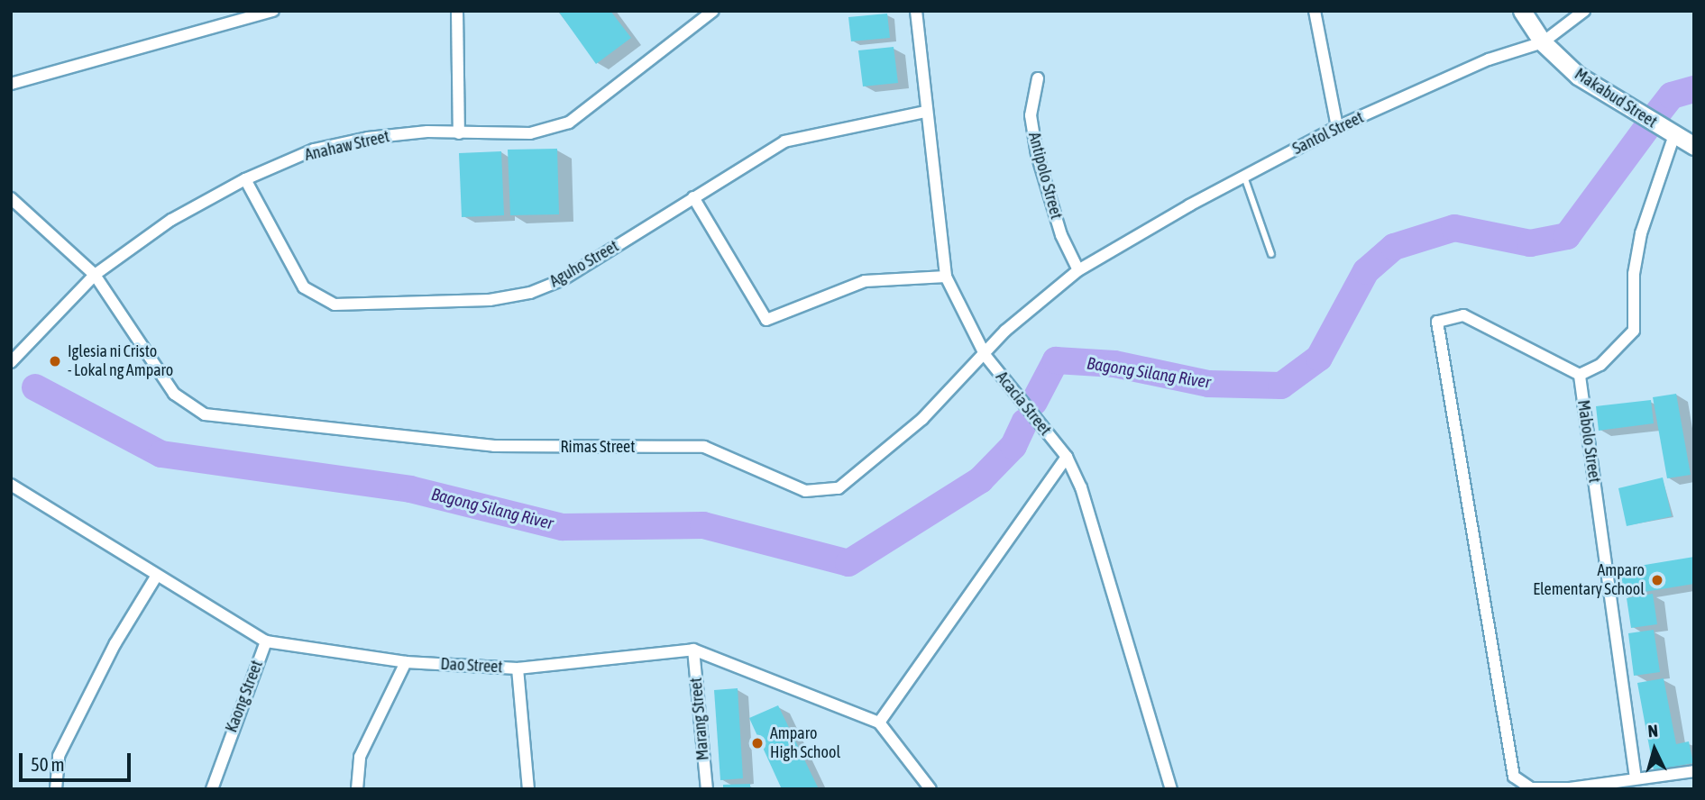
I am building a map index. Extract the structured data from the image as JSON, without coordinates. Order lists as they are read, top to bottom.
{
  "streets": {
    "street": [
      "Makabud Street",
      "Santol Street",
      "Anahaw Street",
      "Antipolo Street",
      "Aguho Street",
      "Acacia Street",
      "Mabolo Street",
      "Rimas Street",
      "Dao Street",
      "Kaong Street",
      "Marang Street"
    ]
  },
  "crossings": [
    ["Makabud Street", "Santol Street"],
    ["Santol Street", "Antipolo Street"],
    ["Santol Street", "Rimas Street"],
    ["Anahaw Street", "Aguho Street"],
    ["Anahaw Street", "Rimas Street"],
    ["Antipolo Street", "Rimas Street"],
    ["Aguho Street", "Acacia Street"],
    ["Acacia Street", "Rimas Street"],
    ["Dao Street", "Kaong Street"],
    ["Dao Street", "Marang Street"]
  ],
  "water": ["Bagong Silang River"],
  "places": ["Iglesia ni Cristo - Lokal ng Amparo", "Amparo Elementary School", "Amparo High School"],
  "scale_bar": "50 m",
  "north": "top"
}
